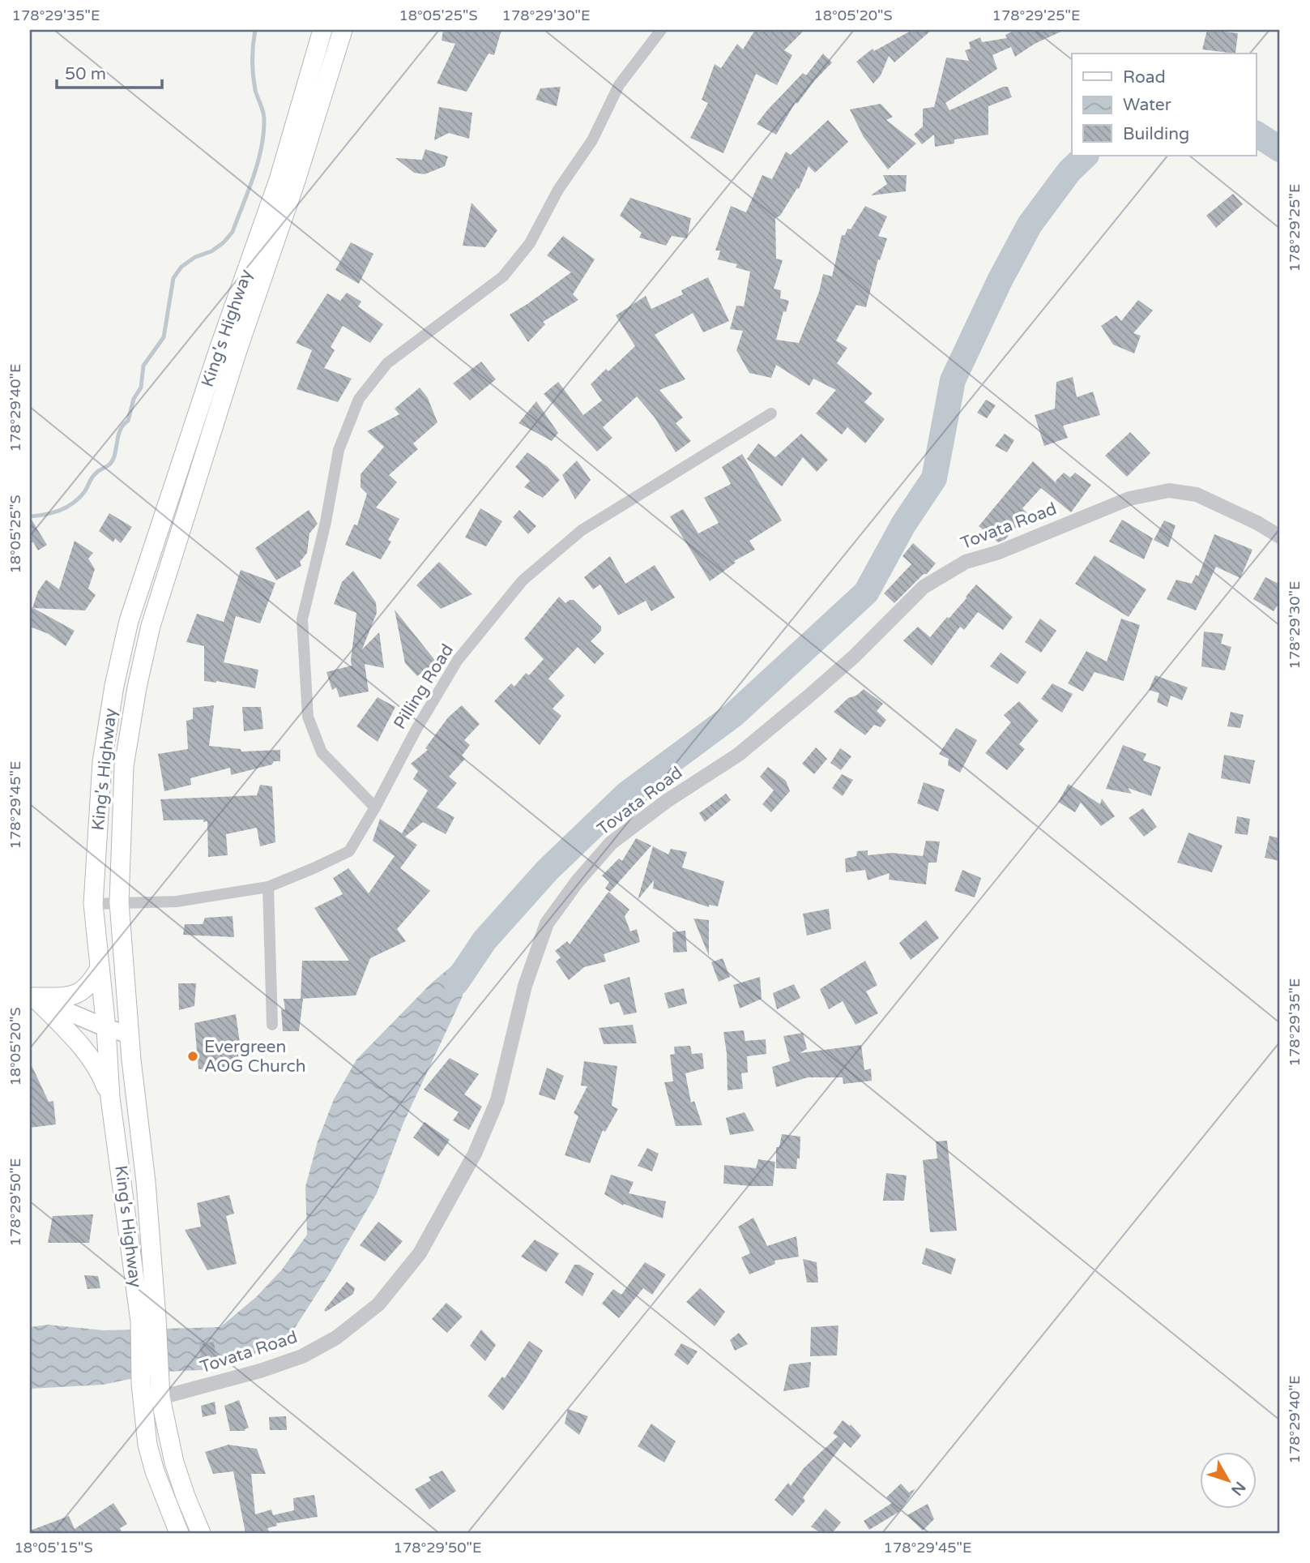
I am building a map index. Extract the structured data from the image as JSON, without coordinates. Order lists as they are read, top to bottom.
{
  "streets": {
    "highway": ["King's Highway"],
    "street": ["Tovata Road", "Pilling Road"]
  },
  "crossings": [
    ["King's Highway", "Tovata Road"],
    ["King's Highway", "Pilling Road"]
  ],
  "places": ["Evergreen AOG Church"],
  "legend": ["Road", "Water", "Building"],
  "scale_bar": "50 m",
  "north": "bottom right",
  "coordinates": [
    "178°29'35\"E",
    "18°05'25\"S",
    "178°29'30\"E",
    "18°05'20\"S",
    "178°29'25\"E",
    "178°29'40\"E",
    "178°29'45\"E",
    "178°29'50\"E",
    "18°05'15\"S"
  ]
}
